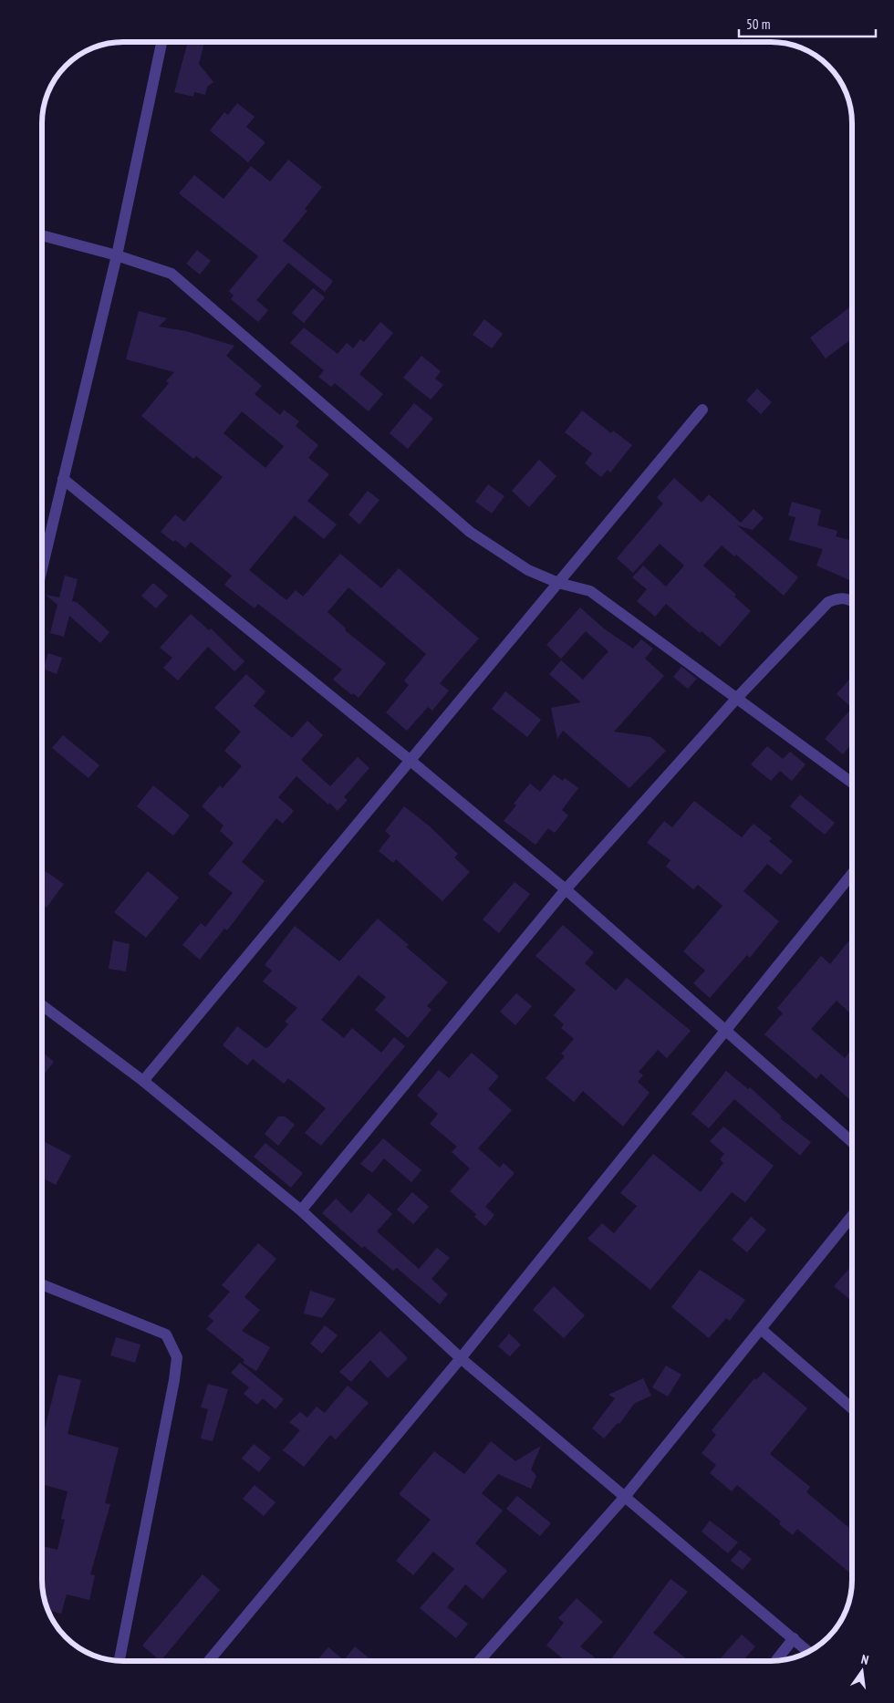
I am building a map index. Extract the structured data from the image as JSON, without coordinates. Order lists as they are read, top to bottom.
{
  "scale_bar": "50 m",
  "north": "top"
}
